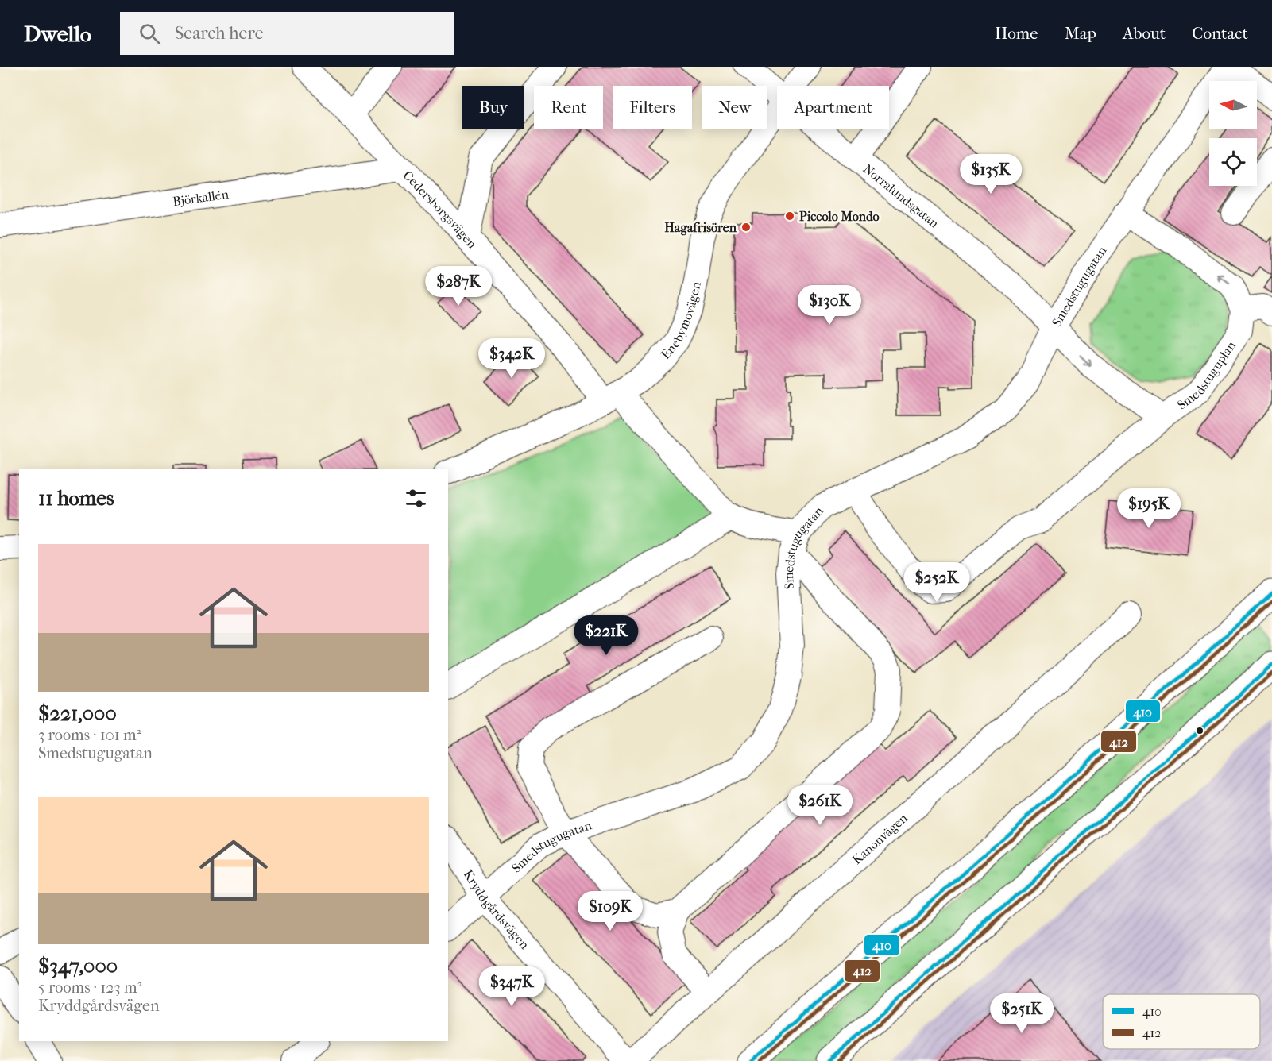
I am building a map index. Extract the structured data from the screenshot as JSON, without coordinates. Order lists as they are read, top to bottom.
{
  "streets": {
    "street": [
      "Norralundsgatan",
      "Björkallén",
      "Cedersborgsvägen",
      "Smedstugugatan",
      "Enebymovägen",
      "Smedstuguplan",
      "Kanonvägen",
      "Kryddgårdsvägen"
    ]
  },
  "crossings": [
    ["Norralundsgatan", "Smedstugugatan"],
    ["Norralundsgatan", "Smedstuguplan"],
    ["Björkallén", "Cedersborgsvägen"],
    ["Cedersborgsvägen", "Enebymovägen"],
    ["Smedstugugatan", "Smedstuguplan"],
    ["Smedstugugatan", "Kryddgårdsvägen"]
  ],
  "places": ["Piccolo Mondo", "Hagafrisören"],
  "lines": ["transit line 410", "transit line 412"],
  "legend": ["410", "412"],
  "north": "left",
  "page": {
    "header": "Dwello",
    "search": "Search here",
    "nav": [
      "Home",
      "Map",
      "About",
      "Contact"
    ],
    "chip": [
      "Buy",
      "Rent",
      "Filters",
      "New",
      "Apartment"
    ],
    "price": [
      "$135K",
      "$287K",
      "$130K",
      "$342K",
      "$195K",
      "$252K",
      "$221K",
      "$261K",
      "$109K",
      "$347K",
      "$251K"
    ],
    "heading": "11 homes",
    "list": [
      {
        "name": "$221,000",
        "note": "3 rooms · 101 m² · Smedstugugatan"
      },
      {
        "name": "$347,000",
        "note": "5 rooms · 123 m² · Kryddgårdsvägen"
      }
    ]
  }
}
